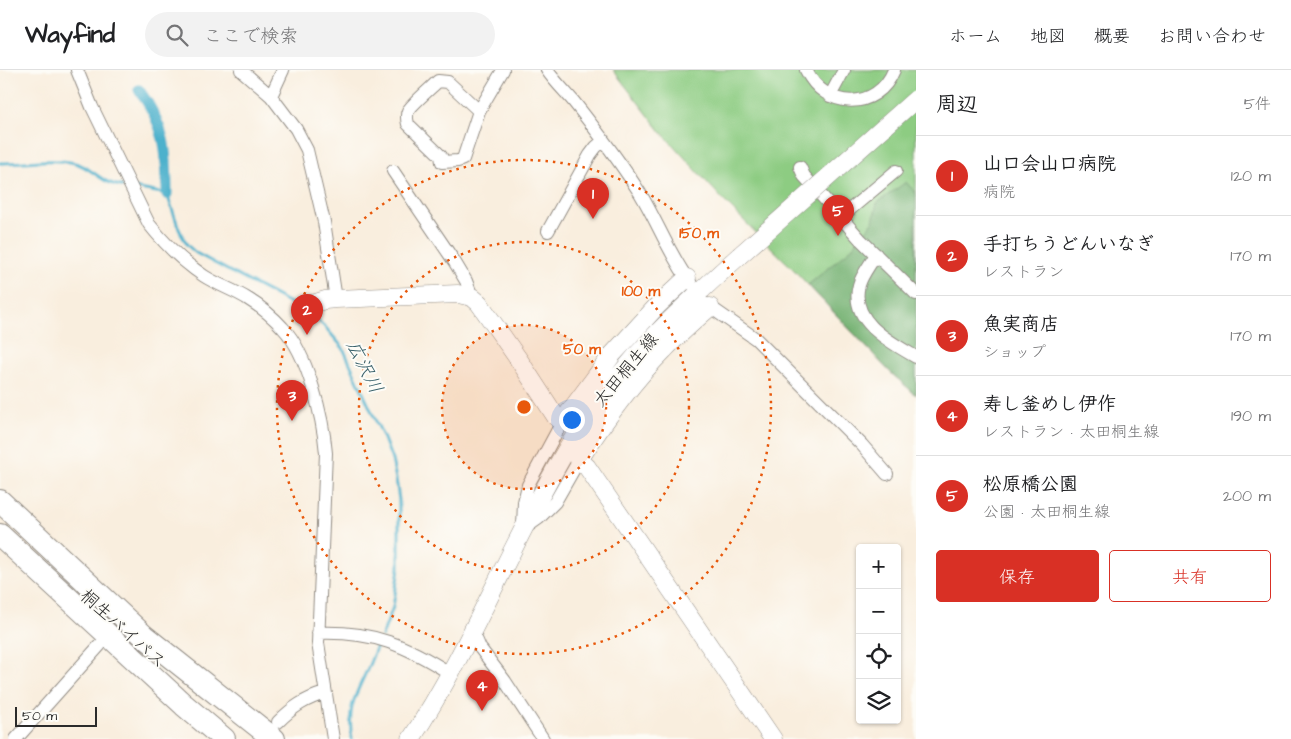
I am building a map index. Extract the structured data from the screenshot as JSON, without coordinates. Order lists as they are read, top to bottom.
{
  "streets": {
    "highway": ["桐生バイパス"],
    "street": ["太田桐生線"]
  },
  "water": ["広沢川"],
  "scale_bar": "50 m",
  "page": {
    "header": "Wayfind",
    "search": "ここで検索",
    "nav": [
      "ホーム",
      "地図",
      "概要",
      "お問い合わせ"
    ],
    "heading": ["周辺", "5件"],
    "list": [
      {
        "mark": "1",
        "name": "山口会山口病院",
        "note": "病院",
        "value": "120 m"
      },
      {
        "mark": "2",
        "name": "手打ちうどんいなぎ",
        "note": "レストラン",
        "value": "170 m"
      },
      {
        "mark": "3",
        "name": "魚実商店",
        "note": "ショップ",
        "value": "170 m"
      },
      {
        "mark": "4",
        "name": "寿し釜めし伊作",
        "note": "レストラン · 太田桐生線",
        "value": "190 m"
      },
      {
        "mark": "5",
        "name": "松原橋公園",
        "note": "公園 · 太田桐生線",
        "value": "200 m"
      }
    ],
    "pins": [
      "1",
      "5",
      "2",
      "3",
      "4"
    ],
    "buttons": ["保存", "共有"],
    "map_buttons": ["+", "−"],
    "scale": "50 m"
  },
  "rings": ["150 m", "100 m", "50 m"]
}
